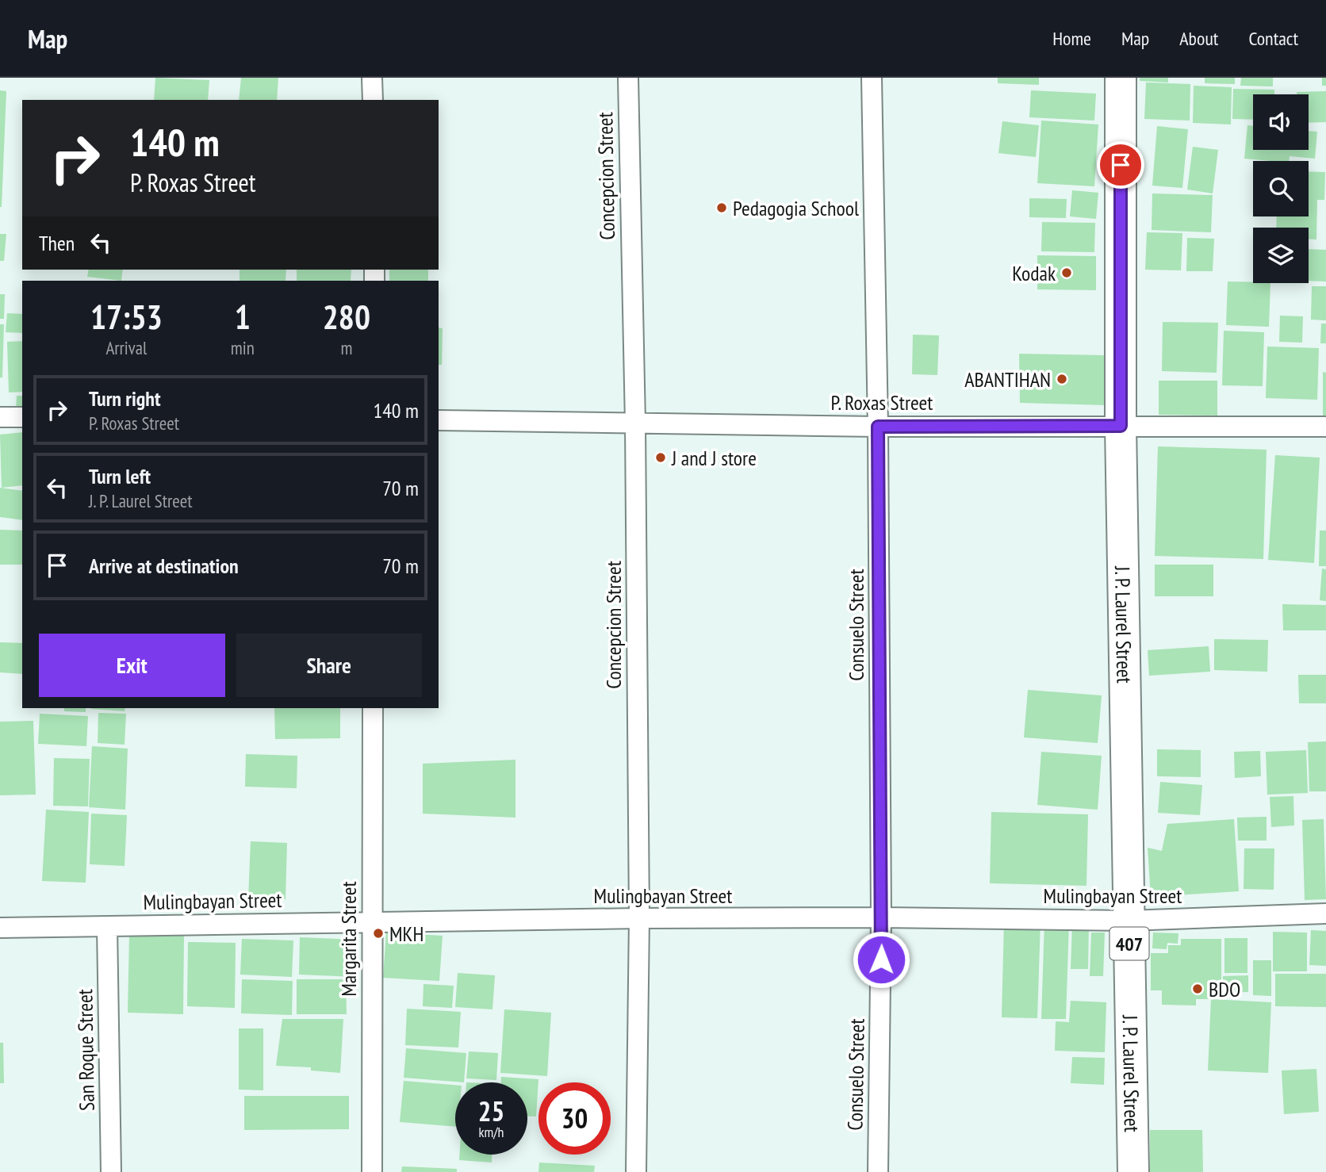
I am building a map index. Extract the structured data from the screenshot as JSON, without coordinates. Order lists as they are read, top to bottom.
{
  "streets": {
    "main road": ["J. P. Laurel Street", "407"],
    "street": [
      "Concepcion Street",
      "P. Roxas Street",
      "Consuelo Street",
      "Mulingbayan Street",
      "Margarita Street",
      "San Roque Street"
    ]
  },
  "crossings": [
    ["Concepcion Street", "P. Roxas Street"],
    ["Concepcion Street", "Mulingbayan Street"],
    ["P. Roxas Street", "Consuelo Street"],
    ["P. Roxas Street", "J. P. Laurel Street"],
    ["Consuelo Street", "Mulingbayan Street"],
    ["J. P. Laurel Street", "Mulingbayan Street"],
    ["Mulingbayan Street", "Margarita Street"],
    ["Mulingbayan Street", "San Roque Street"]
  ],
  "places": [
    "Pedagogia School",
    "Kodak",
    "ABANTIHAN",
    "J and J store",
    "MKH",
    "BDO"
  ],
  "page": {
    "header": "Map",
    "nav": [
      "Home",
      "Map",
      "About",
      "Contact"
    ],
    "turn": ["140 m", "P. Roxas Street"],
    "then": "Then",
    "eta": [
      "17:53",
      "Arrival",
      "1",
      "min",
      "280",
      "m"
    ],
    "list": [
      {
        "name": "Turn right",
        "note": "P. Roxas Street",
        "value": "140 m"
      },
      {
        "name": "Turn left",
        "note": "J. P. Laurel Street",
        "value": "70 m"
      },
      {
        "name": "Arrive at destination",
        "value": "70 m"
      }
    ],
    "buttons": ["Exit", "Share"],
    "speed": "25 km/h",
    "limit": "30"
  }
}
